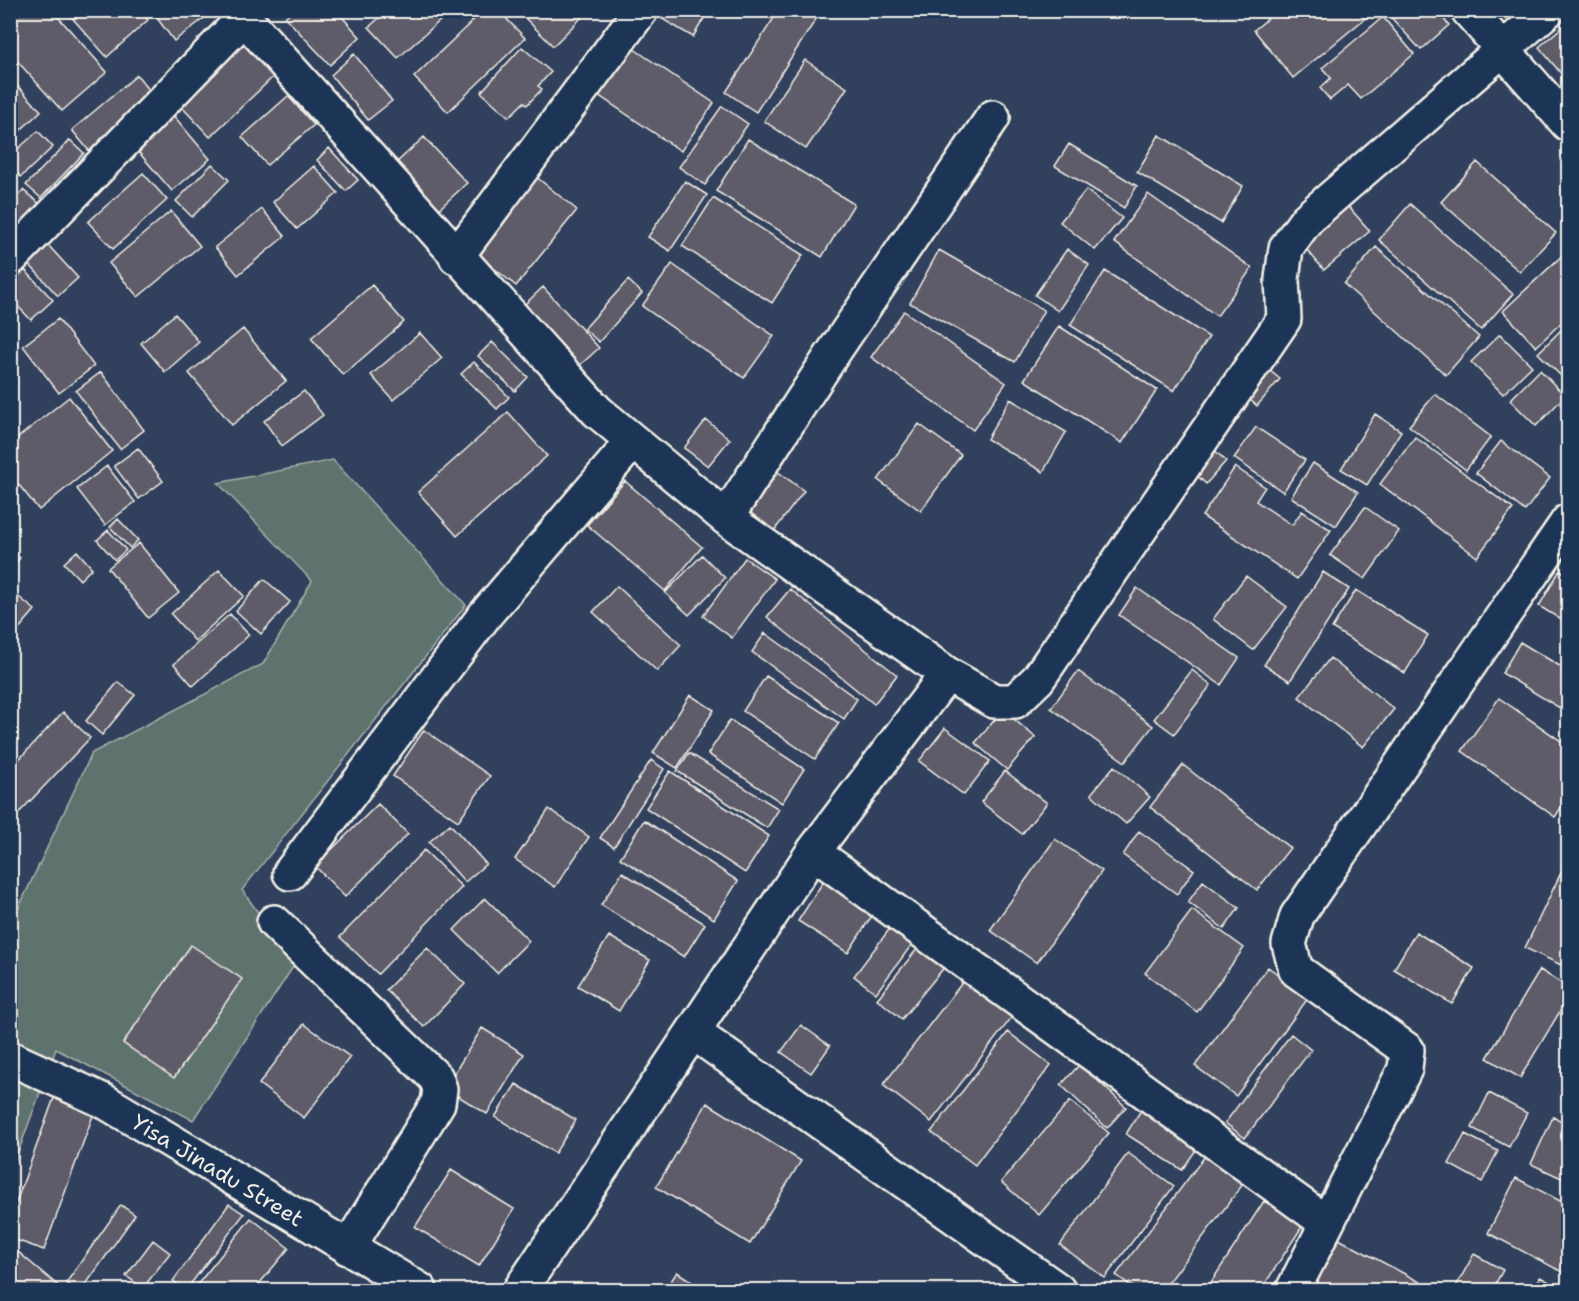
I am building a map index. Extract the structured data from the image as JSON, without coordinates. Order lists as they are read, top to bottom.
{
  "streets": {
    "street": ["Yisa Jinadu Street"]
  }
}
